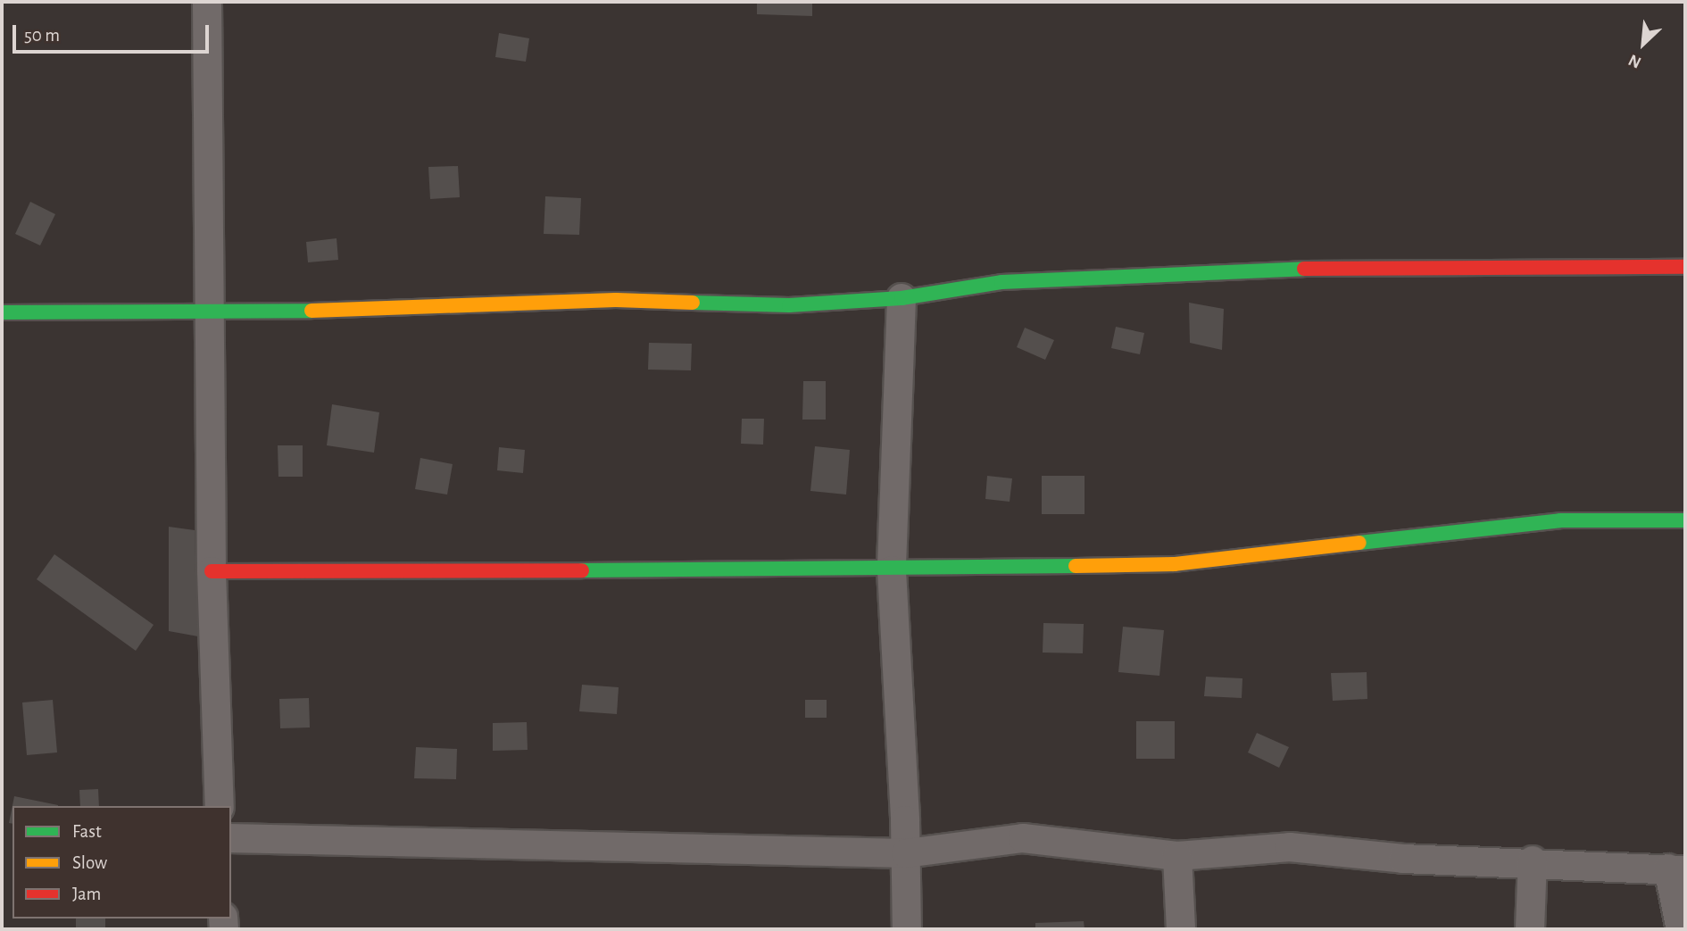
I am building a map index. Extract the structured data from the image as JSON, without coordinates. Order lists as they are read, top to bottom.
{
  "legend": ["Fast", "Slow", "Jam"],
  "scale_bar": "50 m",
  "north": "bottom left"
}
